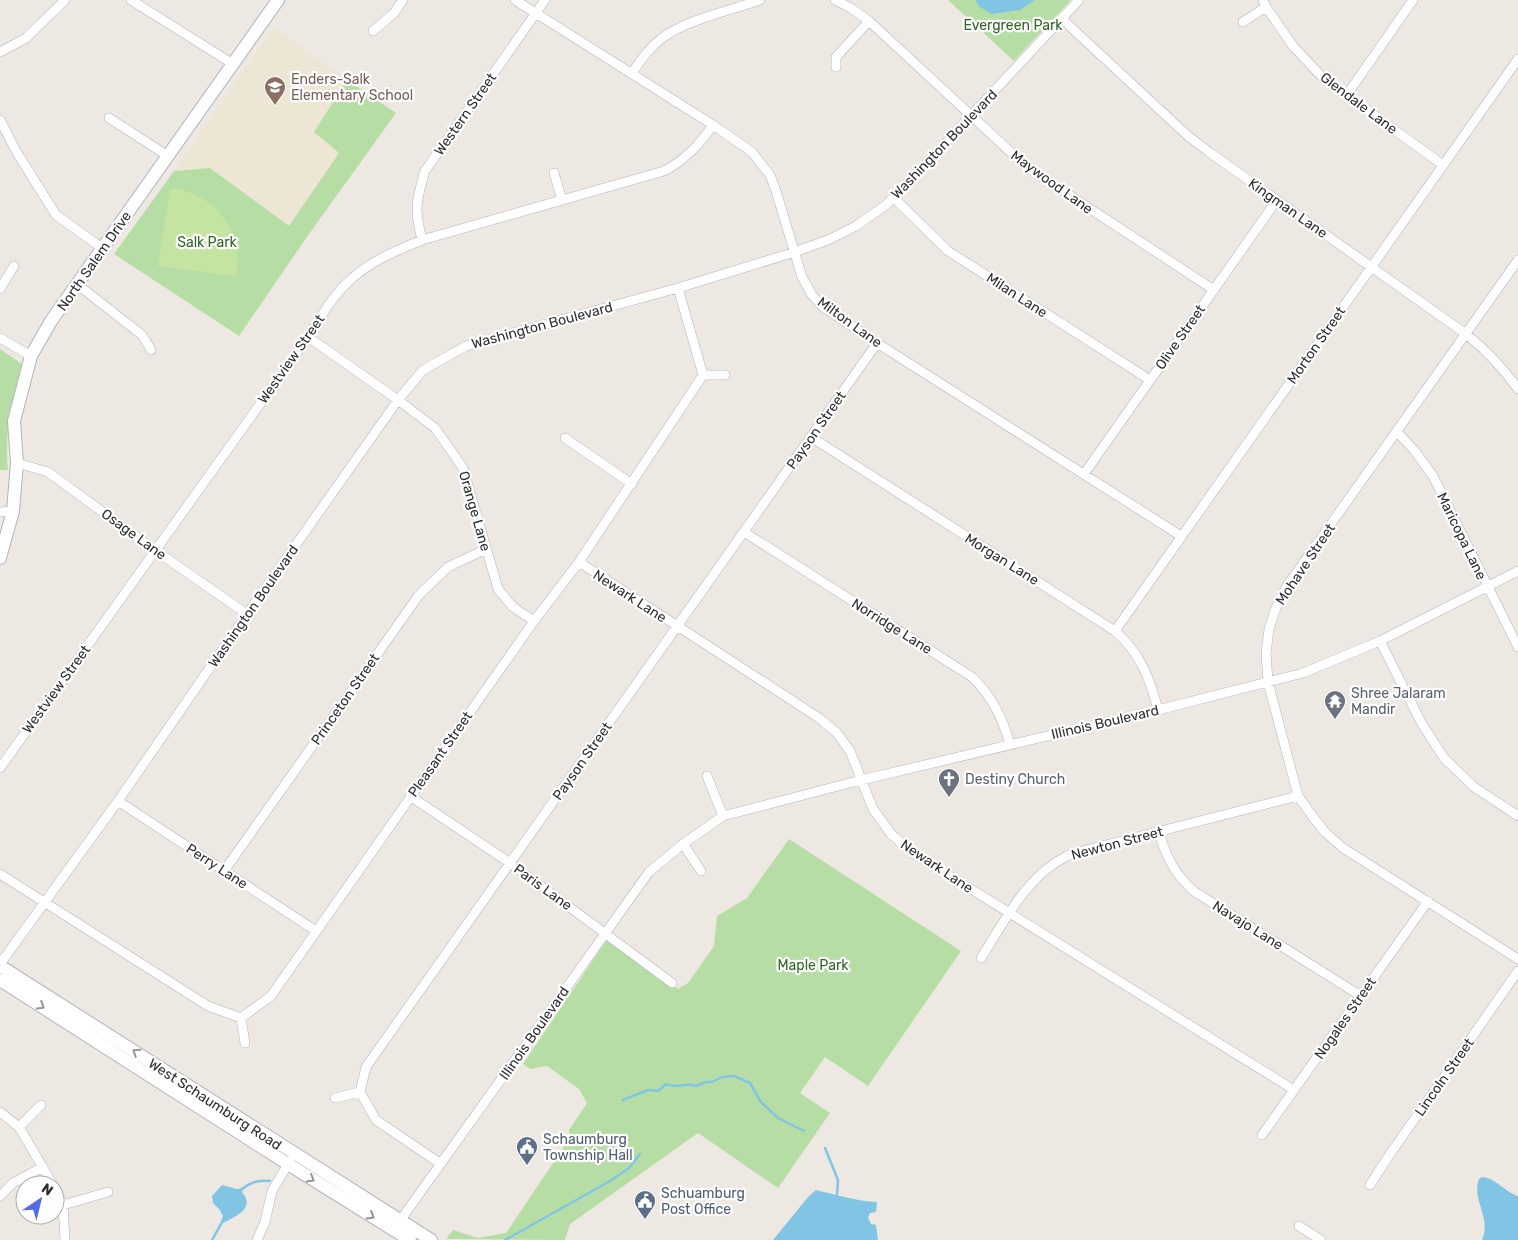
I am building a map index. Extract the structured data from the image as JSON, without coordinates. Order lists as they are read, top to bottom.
{
  "streets": {
    "main road": ["North Salem Drive", "West Schaumburg Road"],
    "street": [
      "Glendale Lane",
      "Western Street",
      "Washington Boulevard",
      "Maywood Lane",
      "Kingman Lane",
      "Milan Lane",
      "Milton Lane",
      "Olive Street",
      "Morton Street",
      "Westview Street",
      "Payson Street",
      "Orange Lane",
      "Osage Lane",
      "Maricopa Lane",
      "Morgan Lane",
      "Mohave Street",
      "Newark Lane",
      "Norridge Lane",
      "Princeton Street",
      "Illinois Boulevard",
      "Pleasant Street",
      "Newton Street",
      "Perry Lane",
      "Paris Lane",
      "Navajo Lane",
      "Nogales Street",
      "Lincoln Street"
    ]
  },
  "crossings": [
    ["Glendale Lane", "Morton Street"],
    ["Western Street", "Milton Lane"],
    ["Western Street", "Westview Street"],
    ["Washington Boulevard", "Maywood Lane"],
    ["Washington Boulevard", "Kingman Lane"],
    ["Washington Boulevard", "Milan Lane"],
    ["Washington Boulevard", "Milton Lane"],
    ["Washington Boulevard", "Orange Lane"],
    ["Washington Boulevard", "Osage Lane"],
    ["Washington Boulevard", "Perry Lane"],
    ["Washington Boulevard", "West Schaumburg Road"],
    ["Maywood Lane", "Olive Street"],
    ["Kingman Lane", "Olive Street"],
    ["Kingman Lane", "Morton Street"],
    ["Kingman Lane", "Mohave Street"],
    ["North Salem Drive", "Osage Lane"],
    ["Milan Lane", "Olive Street"],
    ["Milton Lane", "Olive Street"],
    ["Milton Lane", "Morton Street"],
    ["Milton Lane", "Westview Street"],
    ["Milton Lane", "Payson Street"],
    ["Morton Street", "Morgan Lane"],
    ["Westview Street", "Orange Lane"],
    ["Westview Street", "Osage Lane"],
    ["Payson Street", "Morgan Lane"],
    ["Payson Street", "Newark Lane"],
    ["Payson Street", "Norridge Lane"],
    ["Payson Street", "Paris Lane"],
    ["Orange Lane", "Princeton Street"],
    ["Orange Lane", "Pleasant Street"],
    ["Maricopa Lane", "Mohave Street"],
    ["Maricopa Lane", "Illinois Boulevard"],
    ["Morgan Lane", "Illinois Boulevard"],
    ["Mohave Street", "Illinois Boulevard"],
    ["Mohave Street", "Newton Street"],
    ["Mohave Street", "Nogales Street"],
    ["Newark Lane", "Illinois Boulevard"],
    ["Newark Lane", "Pleasant Street"],
    ["Newark Lane", "Newton Street"],
    ["Newark Lane", "Nogales Street"],
    ["Norridge Lane", "Illinois Boulevard"],
    ["Princeton Street", "Perry Lane"],
    ["Illinois Boulevard", "Paris Lane"],
    ["Illinois Boulevard", "West Schaumburg Road"],
    ["Pleasant Street", "Perry Lane"],
    ["Pleasant Street", "Paris Lane"],
    ["Newton Street", "Navajo Lane"],
    ["Navajo Lane", "Nogales Street"]
  ],
  "parks": ["Evergreen Park", "Salk Park", "Maple Park"],
  "places": {
    "school or university": ["Enders-Salk Elementary School"],
    "temple": ["Shree Jalaram Mandir"],
    "church": ["Destiny Church"],
    "public building": ["Schaumburg Township Hall", "Schuamburg Post Office"]
  },
  "north": "top right"
}
